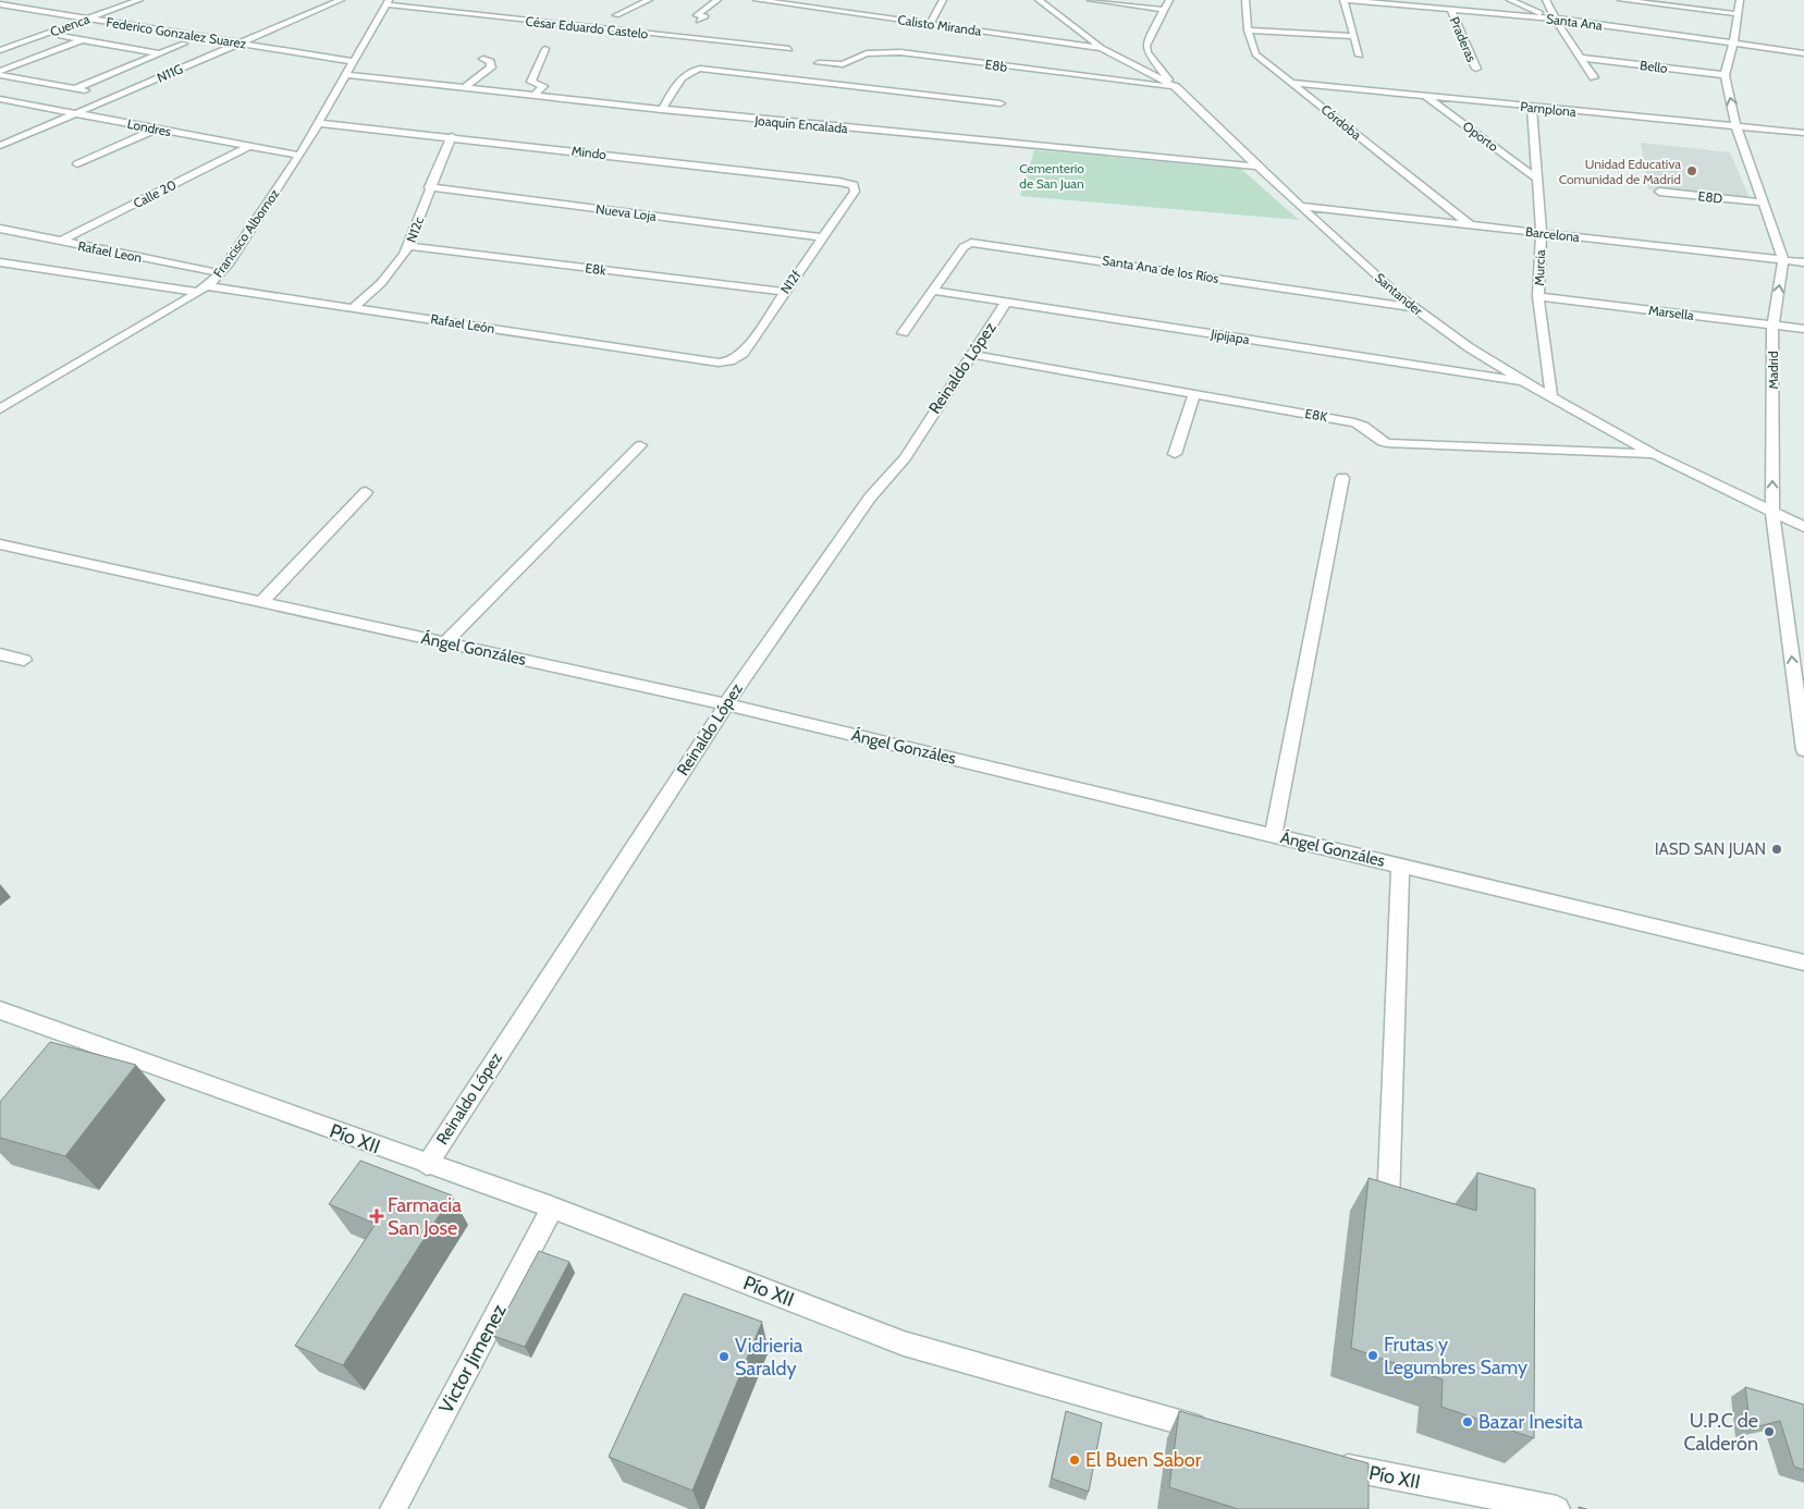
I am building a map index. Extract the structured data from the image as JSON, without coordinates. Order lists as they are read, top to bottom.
{
  "streets": {
    "street": [
      "Santa Ana",
      "Cuenca",
      "Calisto Miranda",
      "César Eduardo Castelo",
      "Federico Gonzalez Suarez",
      "Praderas",
      "E8b",
      "Bello",
      "N11G",
      "Pamplona",
      "Córdoba",
      "Joaquín Encalada",
      "Londres",
      "Oporto",
      "Mindo",
      "Calle 20",
      "E8D",
      "Nueva Loja",
      "N12c",
      "Francisco Albornoz",
      "Barcelona",
      "Rafael Leon",
      "Murcia",
      "E8k",
      "Santa Ana de los Ríos",
      "N12f",
      "Santander",
      "Marsella",
      "Rafael León",
      "Jipijapa",
      "Reinaldo López",
      "Madrid",
      "E8K",
      "Ángel Gonzáles",
      "Pío XII",
      "Victor Jimenez"
    ]
  },
  "crossings": [
    ["Santa Ana", "Praderas"],
    ["Cuenca", "Federico Gonzalez Suarez"],
    ["Calisto Miranda", "Santander"],
    ["César Eduardo Castelo", "Francisco Albornoz"],
    ["Federico Gonzalez Suarez", "N11G"],
    ["Federico Gonzalez Suarez", "Francisco Albornoz"],
    ["E8b", "Santander"],
    ["N11G", "Londres"],
    ["Pamplona", "Córdoba"],
    ["Pamplona", "Oporto"],
    ["Pamplona", "Murcia"],
    ["Córdoba", "Barcelona"],
    ["Joaquín Encalada", "Francisco Albornoz"],
    ["Joaquín Encalada", "Santander"],
    ["Londres", "Calle 20"],
    ["Londres", "Francisco Albornoz"],
    ["Oporto", "Murcia"],
    ["Mindo", "N12c"],
    ["Mindo", "Francisco Albornoz"],
    ["Mindo", "N12f"],
    ["Calle 20", "Rafael Leon"],
    ["Nueva Loja", "N12c"],
    ["Nueva Loja", "N12f"],
    ["N12c", "E8k"],
    ["N12c", "Rafael León"],
    ["Francisco Albornoz", "Rafael Leon"],
    ["Francisco Albornoz", "Rafael León"],
    ["Barcelona", "Murcia"],
    ["Barcelona", "Santander"],
    ["Barcelona", "Madrid"],
    ["Murcia", "Santander"],
    ["Murcia", "Marsella"],
    ["E8k", "N12f"],
    ["Santa Ana de los Ríos", "Santander"],
    ["Santa Ana de los Ríos", "Jipijapa"],
    ["N12f", "Rafael León"],
    ["Santander", "Jipijapa"],
    ["Santander", "Madrid"],
    ["Santander", "E8K"],
    ["Marsella", "Madrid"],
    ["Jipijapa", "Reinaldo López"],
    ["Reinaldo López", "E8K"],
    ["Reinaldo López", "Ángel Gonzáles"],
    ["Reinaldo López", "Pío XII"],
    ["Pío XII", "Victor Jimenez"]
  ],
  "one_way": ["Madrid"],
  "parks": ["Cementerio de San Juan"],
  "places": {
    "other": [
      "Unidad Educativa Comunidad de Madrid",
      "IASD SAN JUAN",
      "Frutas y Legumbres Samy",
      "Vidrieria Saraldy",
      "Bazar Inesita",
      "U.P.C de Calderón",
      "El Buen Sabor"
    ],
    "health": ["Farmacia San Jose"]
  }
}
